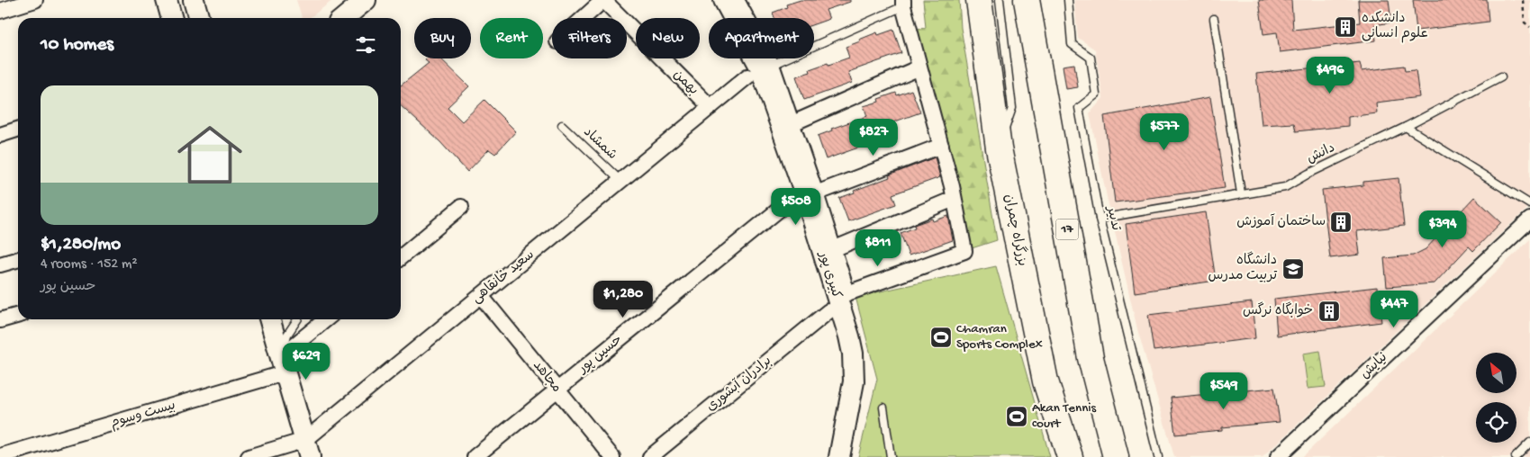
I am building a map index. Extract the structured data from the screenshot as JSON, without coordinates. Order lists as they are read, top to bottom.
{
  "streets": {
    "highway": ["17", "بزرگراه چمران"],
    "street": [
      "بهمن",
      "کبیری پور",
      "سعید خانقاهی",
      "حسین پور",
      "نیایش",
      "مجاهد",
      "برادران آبشوری",
      "بیست وسوم"
    ],
    "lane": ["شمشاد", "دانش", "تدبیر"]
  },
  "crossings": [
    ["بهمن", "سعید خانقاهی"],
    ["شمشاد", "سعید خانقاهی"],
    ["دانش", "تدبیر"],
    ["سعید خانقاهی", "مجاهد"],
    ["حسین پور", "مجاهد"]
  ],
  "places": {
    "building": ["دانشکده علوم انسانی", "ساختمان آموزش", "خوابگاه نرگس"],
    "school or university": ["دانشگاه تربیت مدرس"],
    "sports": ["Chamran Sports Complex", "Akan Tennis court"]
  },
  "north": "top left",
  "page": {
    "chip": [
      "Buy",
      "Rent",
      "Filters",
      "New",
      "Apartment"
    ],
    "heading": "10 homes",
    "price": [
      "$496",
      "$577",
      "$827",
      "$508",
      "$394",
      "$811",
      "$1,280",
      "$447",
      "$629",
      "$549"
    ],
    "list": [
      {
        "name": "$1,280/mo",
        "note": "4 rooms · 152 m² · حسین پور"
      }
    ]
  }
}
